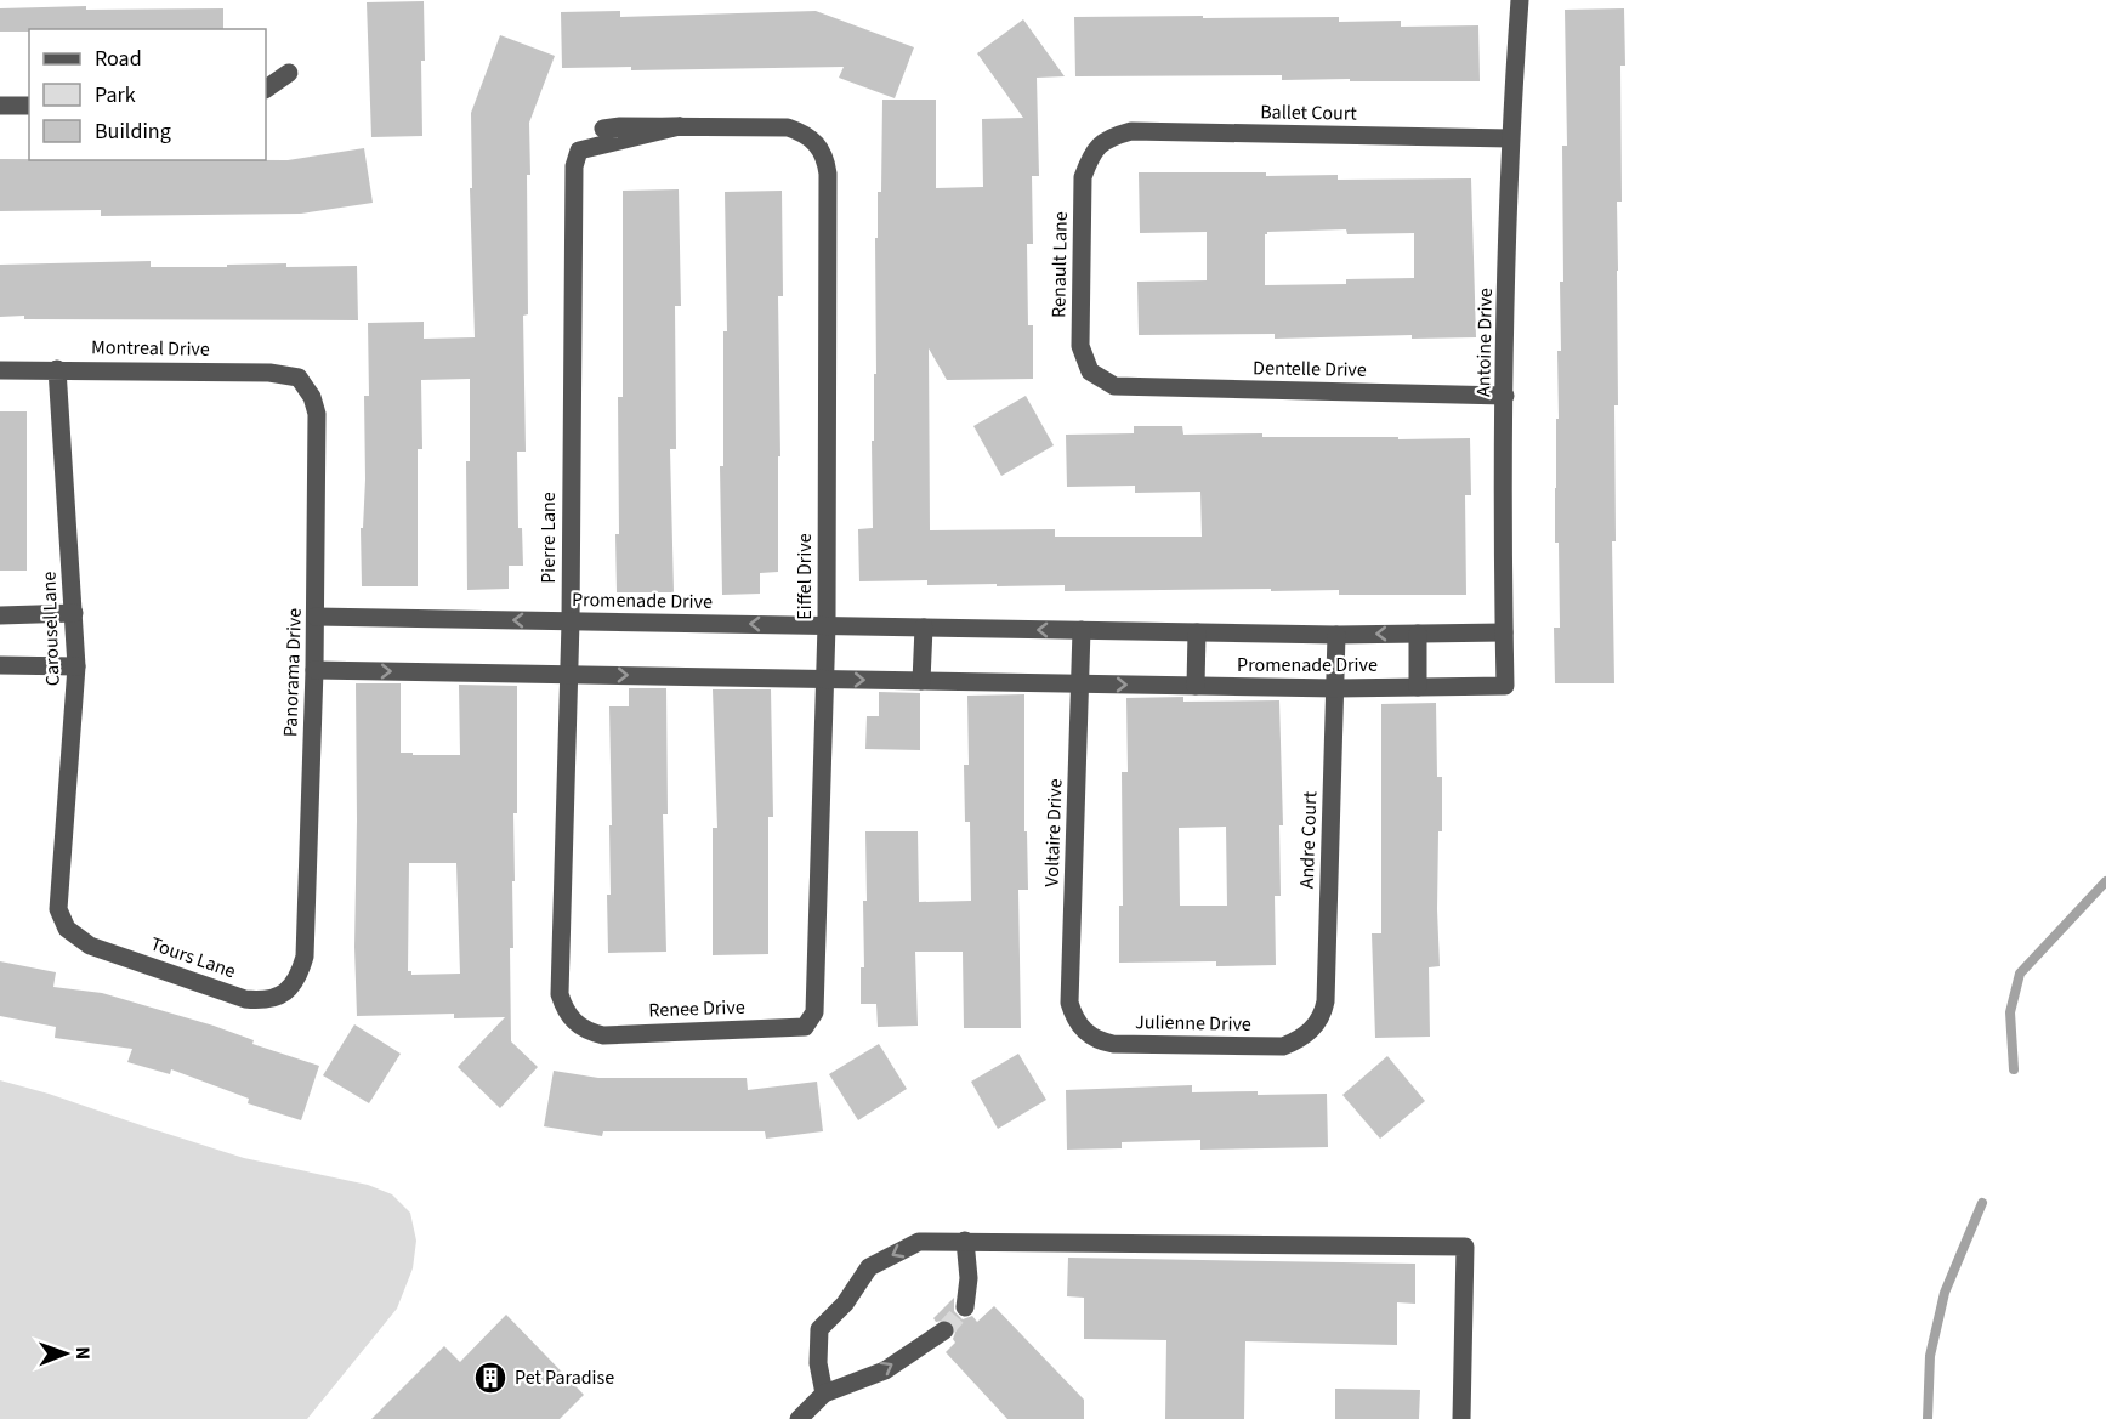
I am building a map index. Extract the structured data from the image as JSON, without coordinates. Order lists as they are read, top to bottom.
{
  "streets": {
    "street": [
      "Ballet Court",
      "Renault Lane",
      "Antoine Drive",
      "Montreal Drive",
      "Dentelle Drive",
      "Pierre Lane",
      "Eiffel Drive",
      "Promenade Drive",
      "Carousel Lane",
      "Panorama Drive",
      "Voltaire Drive",
      "Andre Court",
      "Tours Lane",
      "Renee Drive",
      "Julienne Drive"
    ]
  },
  "crossings": [
    ["Ballet Court", "Renault Lane"],
    ["Ballet Court", "Antoine Drive"],
    ["Renault Lane", "Dentelle Drive"],
    ["Antoine Drive", "Dentelle Drive"],
    ["Antoine Drive", "Promenade Drive"],
    ["Montreal Drive", "Carousel Lane"],
    ["Montreal Drive", "Panorama Drive"],
    ["Pierre Lane", "Eiffel Drive"],
    ["Pierre Lane", "Promenade Drive"],
    ["Pierre Lane", "Renee Drive"],
    ["Eiffel Drive", "Promenade Drive"],
    ["Eiffel Drive", "Renee Drive"],
    ["Promenade Drive", "Panorama Drive"],
    ["Promenade Drive", "Voltaire Drive"],
    ["Promenade Drive", "Andre Court"],
    ["Carousel Lane", "Tours Lane"],
    ["Panorama Drive", "Tours Lane"],
    ["Voltaire Drive", "Julienne Drive"],
    ["Andre Court", "Julienne Drive"]
  ],
  "places": {
    "building": ["Pet Paradise"]
  },
  "legend": ["Road", "Park", "Building"],
  "north": "right"
}
